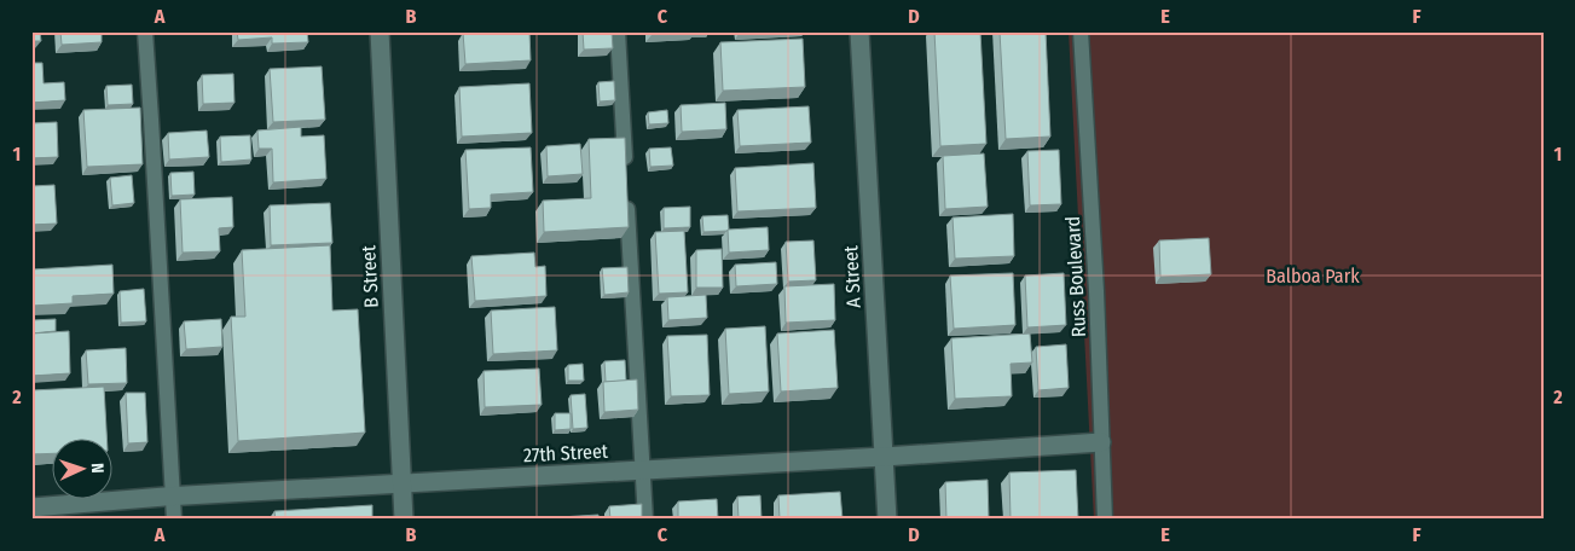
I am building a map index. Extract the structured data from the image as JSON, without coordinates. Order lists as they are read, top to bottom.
{
  "streets": {
    "street": ["B Street", "A Street", "27th Street"],
    "lane": ["Russ Boulevard"]
  },
  "crossings": [
    ["B Street", "27th Street"],
    ["A Street", "27th Street"],
    ["Russ Boulevard", "27th Street"]
  ],
  "parks": ["Balboa Park"],
  "north": "right",
  "grid": {
    "columns": [
      "A",
      "B",
      "C",
      "D",
      "E",
      "F"
    ],
    "rows": ["1", "2"]
  }
}
